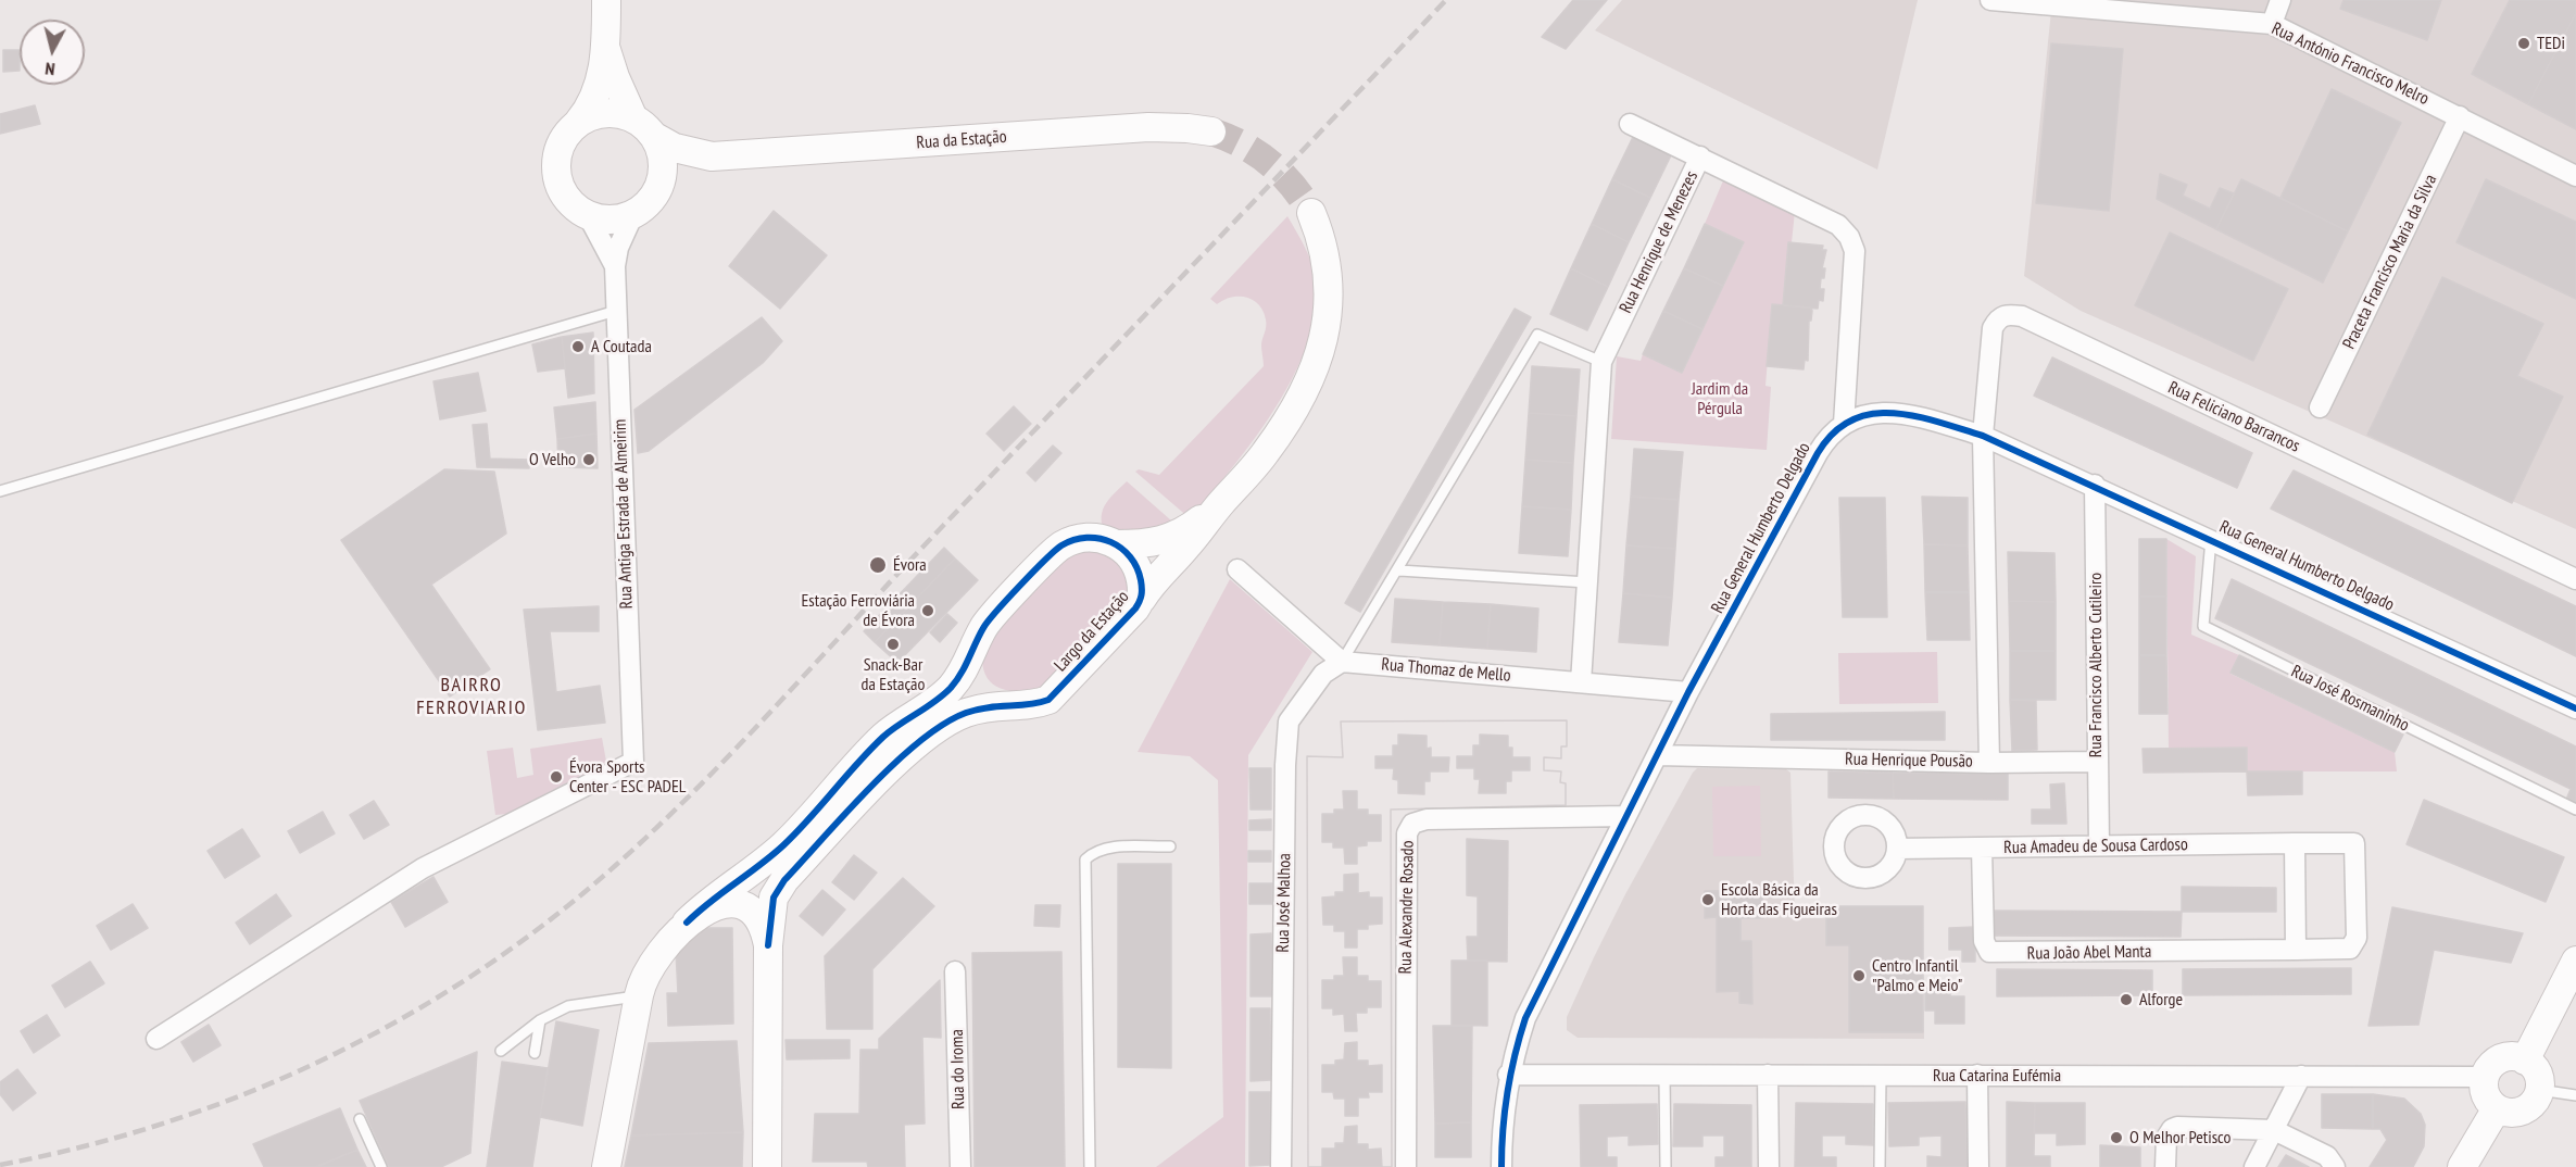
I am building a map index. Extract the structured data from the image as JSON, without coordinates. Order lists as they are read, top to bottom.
{
  "streets": {
    "street": [
      "Rua António Francisco Melro",
      "Rua da Estação",
      "Rua Henrique de Menezes",
      "Praceta Francisco Maria da Silva",
      "Rua Feliciano Barrancos",
      "Rua Antiga Estrada de Almeirim",
      "Rua General Humberto Delgado",
      "Largo da Estação",
      "Rua Francisco Alberto Cutileiro",
      "Rua Thomaz de Mello",
      "Rua Henrique Pousão",
      "Rua Amadeu de Sousa Cardoso",
      "Rua José Malhoa",
      "Rua Alexandre Rosado",
      "Rua João Abel Manta",
      "Rua do Iroma",
      "Rua Catarina Eufémia"
    ],
    "lane": ["Rua José Rosmaninho"]
  },
  "crossings": [
    ["Rua António Francisco Melro", "Praceta Francisco Maria da Silva"],
    ["Rua da Estação", "Rua Antiga Estrada de Almeirim"],
    ["Rua Henrique de Menezes", "Rua General Humberto Delgado"],
    ["Rua Henrique de Menezes", "Rua Thomaz de Mello"],
    ["Rua Feliciano Barrancos", "Rua General Humberto Delgado"],
    ["Rua Feliciano Barrancos", "Rua Henrique Pousão"],
    ["Rua General Humberto Delgado", "Rua Francisco Alberto Cutileiro"],
    ["Rua General Humberto Delgado", "Rua Thomaz de Mello"],
    ["Rua General Humberto Delgado", "Rua José Rosmaninho"],
    ["Rua General Humberto Delgado", "Rua Henrique Pousão"],
    ["Rua General Humberto Delgado", "Rua Alexandre Rosado"],
    ["Rua General Humberto Delgado", "Rua Catarina Eufémia"],
    ["Rua Francisco Alberto Cutileiro", "Rua Amadeu de Sousa Cardoso"],
    ["Rua Thomaz de Mello", "Rua José Malhoa"],
    ["Rua Amadeu de Sousa Cardoso", "Rua João Abel Manta"]
  ],
  "districts": ["BAIRRO FERROVIARIO"],
  "parks": ["Jardim da Pérgula"],
  "places": [
    "TEDi",
    "A Coutada",
    "O Velho",
    "Évora",
    "Estação Ferroviária de Évora",
    "Snack-Bar da Estação",
    "Évora Sports Center - ESC PADEL",
    "Escola Básica da Horta das Figueiras",
    "Centro Infantil \"Palmo e Meio\"",
    "Alforge",
    "O Melhor Petisco"
  ],
  "north": "bottom"
}
